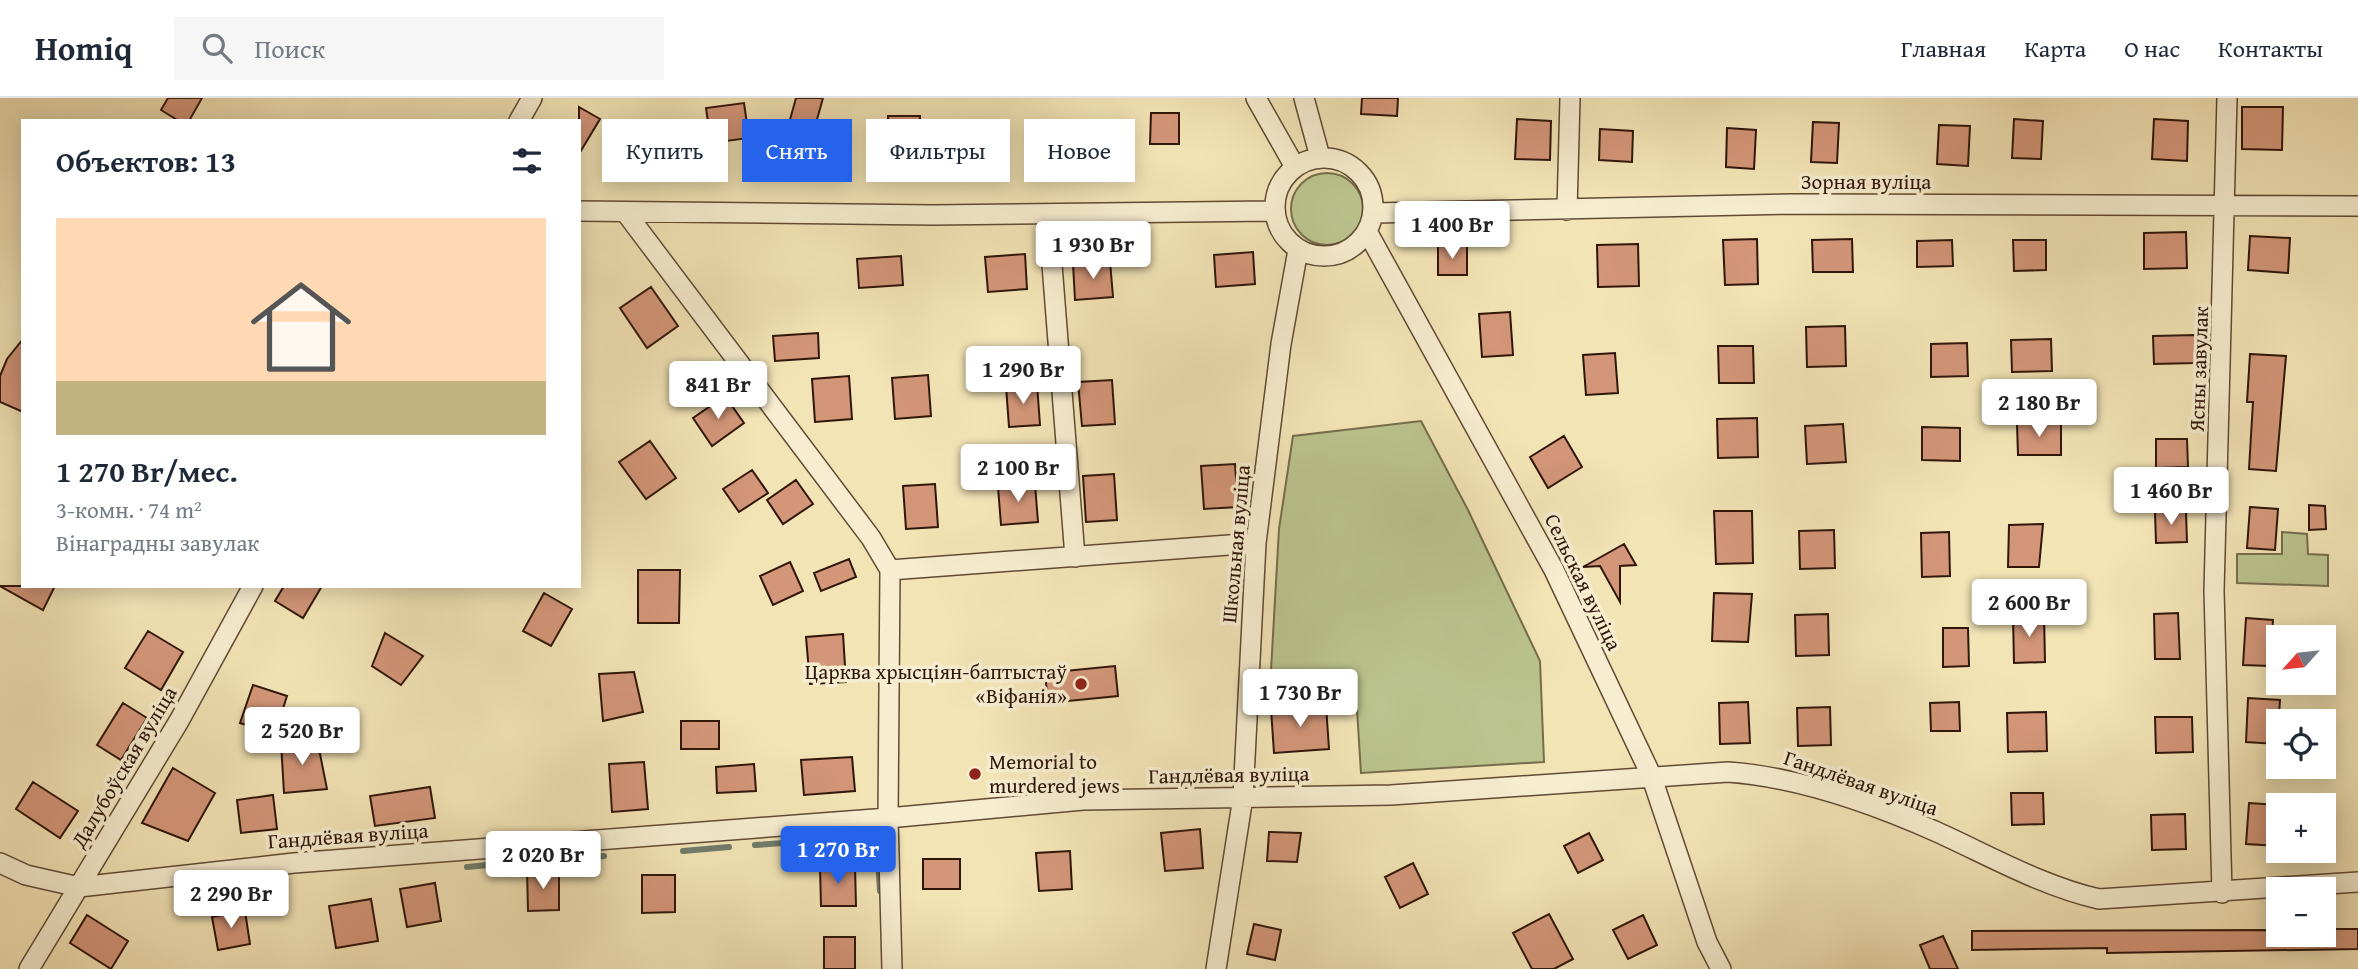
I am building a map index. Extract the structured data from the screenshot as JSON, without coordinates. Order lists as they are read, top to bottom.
{
  "streets": {
    "street": [
      "Зорная вуліца",
      "Ясны завулак",
      "Школьная вуліца",
      "Сельская вуліца",
      "Далубоўская вуліца",
      "Гандлёвая вуліца"
    ]
  },
  "crossings": [
    ["Зорная вуліца", "Ясны завулак"],
    ["Зорная вуліца", "Школьная вуліца"],
    ["Зорная вуліца", "Сельская вуліца"],
    ["Ясны завулак", "Гандлёвая вуліца"],
    ["Школьная вуліца", "Сельская вуліца"],
    ["Школьная вуліца", "Гандлёвая вуліца"],
    ["Сельская вуліца", "Гандлёвая вуліца"],
    ["Далубоўская вуліца", "Гандлёвая вуліца"]
  ],
  "places": ["Царква хрысціян-баптыстаў «Віфанія»", "Memorial to murdered jews"],
  "north": "bottom left",
  "page": {
    "header": "Homiq",
    "search": "Поиск",
    "nav": [
      "Главная",
      "Карта",
      "О нас",
      "Контакты"
    ],
    "chip": [
      "Купить",
      "Снять",
      "Фильтры",
      "Новое"
    ],
    "heading": "Объектов: 13",
    "price": [
      "1 400 Br",
      "1 930 Br",
      "1 290 Br",
      "841 Br",
      "2 180 Br",
      "2 100 Br",
      "1 460 Br",
      "2 600 Br",
      "1 730 Br",
      "2 520 Br",
      "1 270 Br",
      "2 020 Br",
      "2 290 Br"
    ],
    "list": [
      {
        "name": "1 270 Br/мес.",
        "note": "3-комн. · 74 m² · Вінаградны завулак"
      }
    ],
    "map_buttons": ["+", "−"]
  }
}
